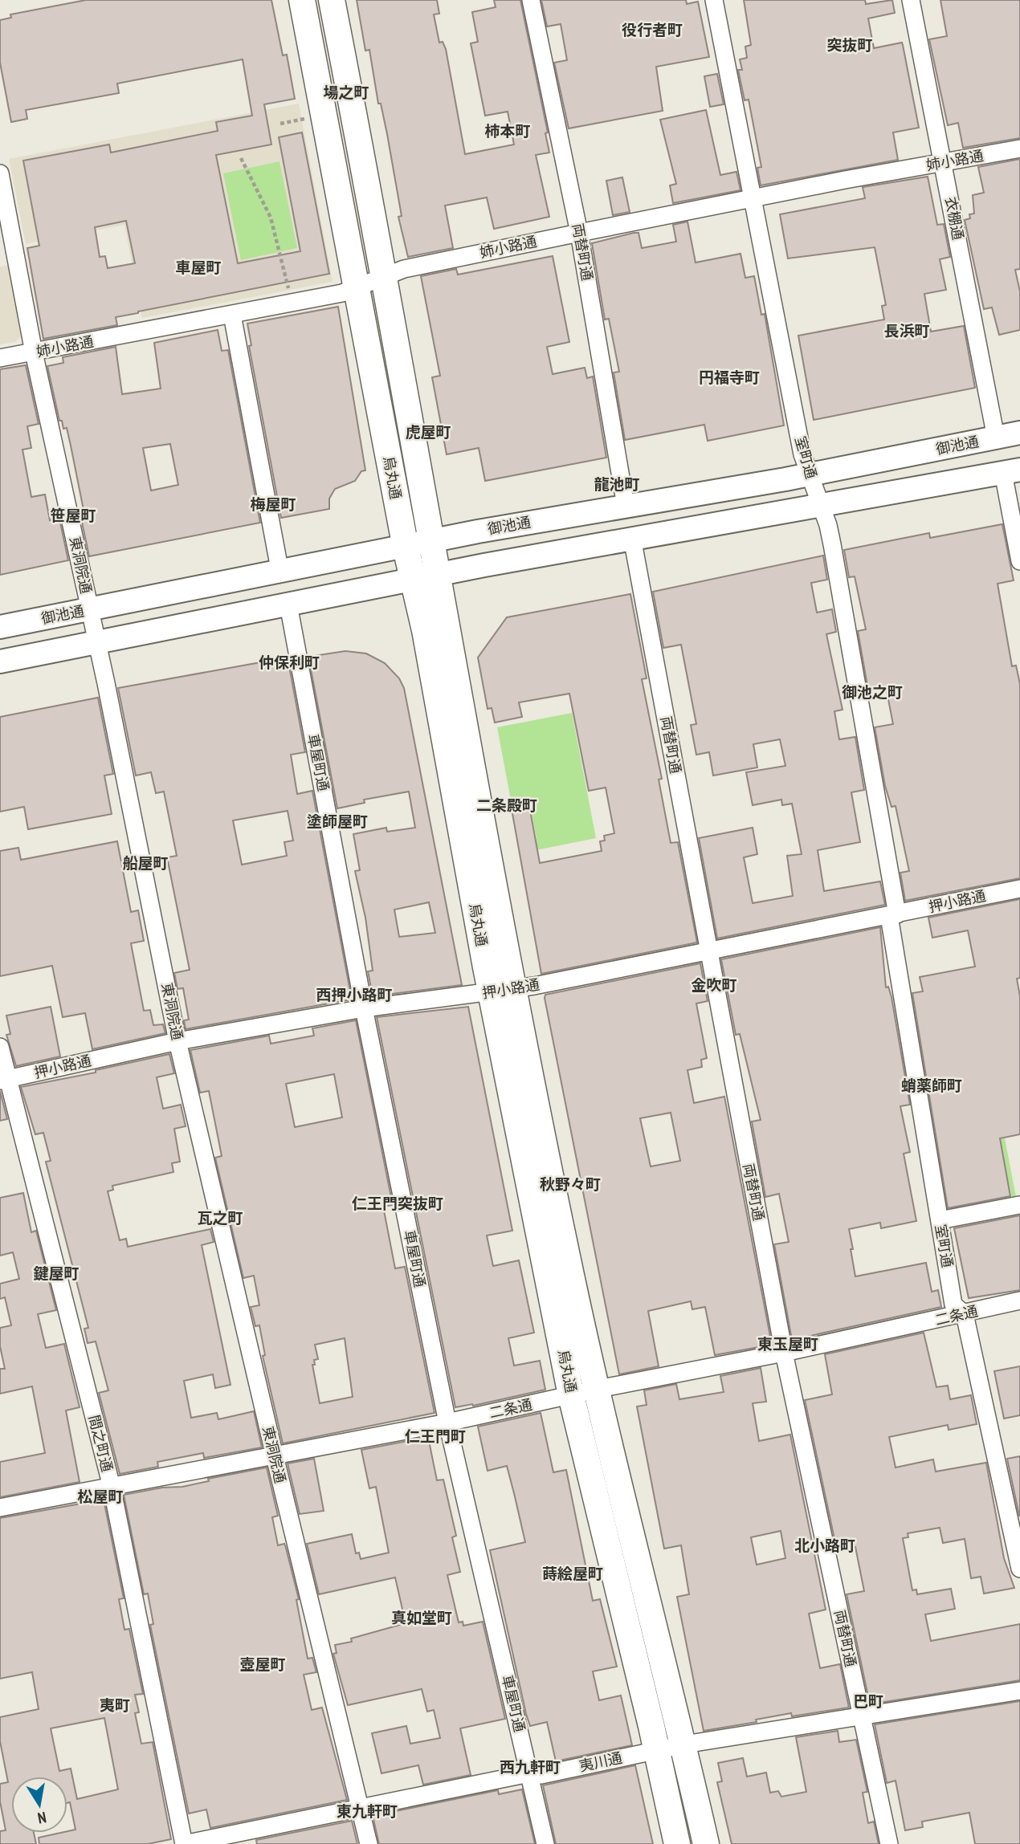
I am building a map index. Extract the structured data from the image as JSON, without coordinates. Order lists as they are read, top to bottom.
{
  "streets": {
    "highway": ["烏丸通"],
    "main road": ["御池通"],
    "street": [
      "姉小路通",
      "衣棚通",
      "両替町通",
      "室町通",
      "東洞院通",
      "車屋町通",
      "押小路通",
      "二条通",
      "間之町通",
      "夷川通"
    ]
  },
  "crossings": [
    ["姉小路通", "衣棚通"],
    ["姉小路通", "両替町通"],
    ["姉小路通", "室町通"],
    ["姉小路通", "烏丸通"],
    ["姉小路通", "東洞院通"],
    ["衣棚通", "御池通"],
    ["両替町通", "御池通"],
    ["両替町通", "押小路通"],
    ["両替町通", "二条通"],
    ["両替町通", "夷川通"],
    ["御池通", "室町通"],
    ["御池通", "烏丸通"],
    ["御池通", "東洞院通"],
    ["室町通", "押小路通"],
    ["室町通", "二条通"],
    ["烏丸通", "押小路通"],
    ["烏丸通", "二条通"],
    ["烏丸通", "夷川通"],
    ["東洞院通", "押小路通"],
    ["東洞院通", "二条通"],
    ["東洞院通", "夷川通"],
    ["車屋町通", "押小路通"],
    ["車屋町通", "二条通"],
    ["車屋町通", "夷川通"],
    ["押小路通", "間之町通"],
    ["二条通", "間之町通"],
    ["間之町通", "夷川通"]
  ],
  "districts": [
    "役行者町",
    "突抜町",
    "場之町",
    "柿本町",
    "車屋町",
    "長浜町",
    "円福寺町",
    "虎屋町",
    "龍池町",
    "梅屋町",
    "笹屋町",
    "仲保利町",
    "御池之町",
    "二条殿町",
    "塗師屋町",
    "船屋町",
    "金吹町",
    "西押小路町",
    "蛸薬師町",
    "秋野々町",
    "仁王門突抜町",
    "瓦之町",
    "鍵屋町",
    "東玉屋町",
    "仁王門町",
    "松屋町",
    "北小路町",
    "蒔絵屋町",
    "真如堂町",
    "壺屋町",
    "巴町",
    "夷町",
    "西九軒町",
    "東九軒町"
  ],
  "north": "bottom"
}
